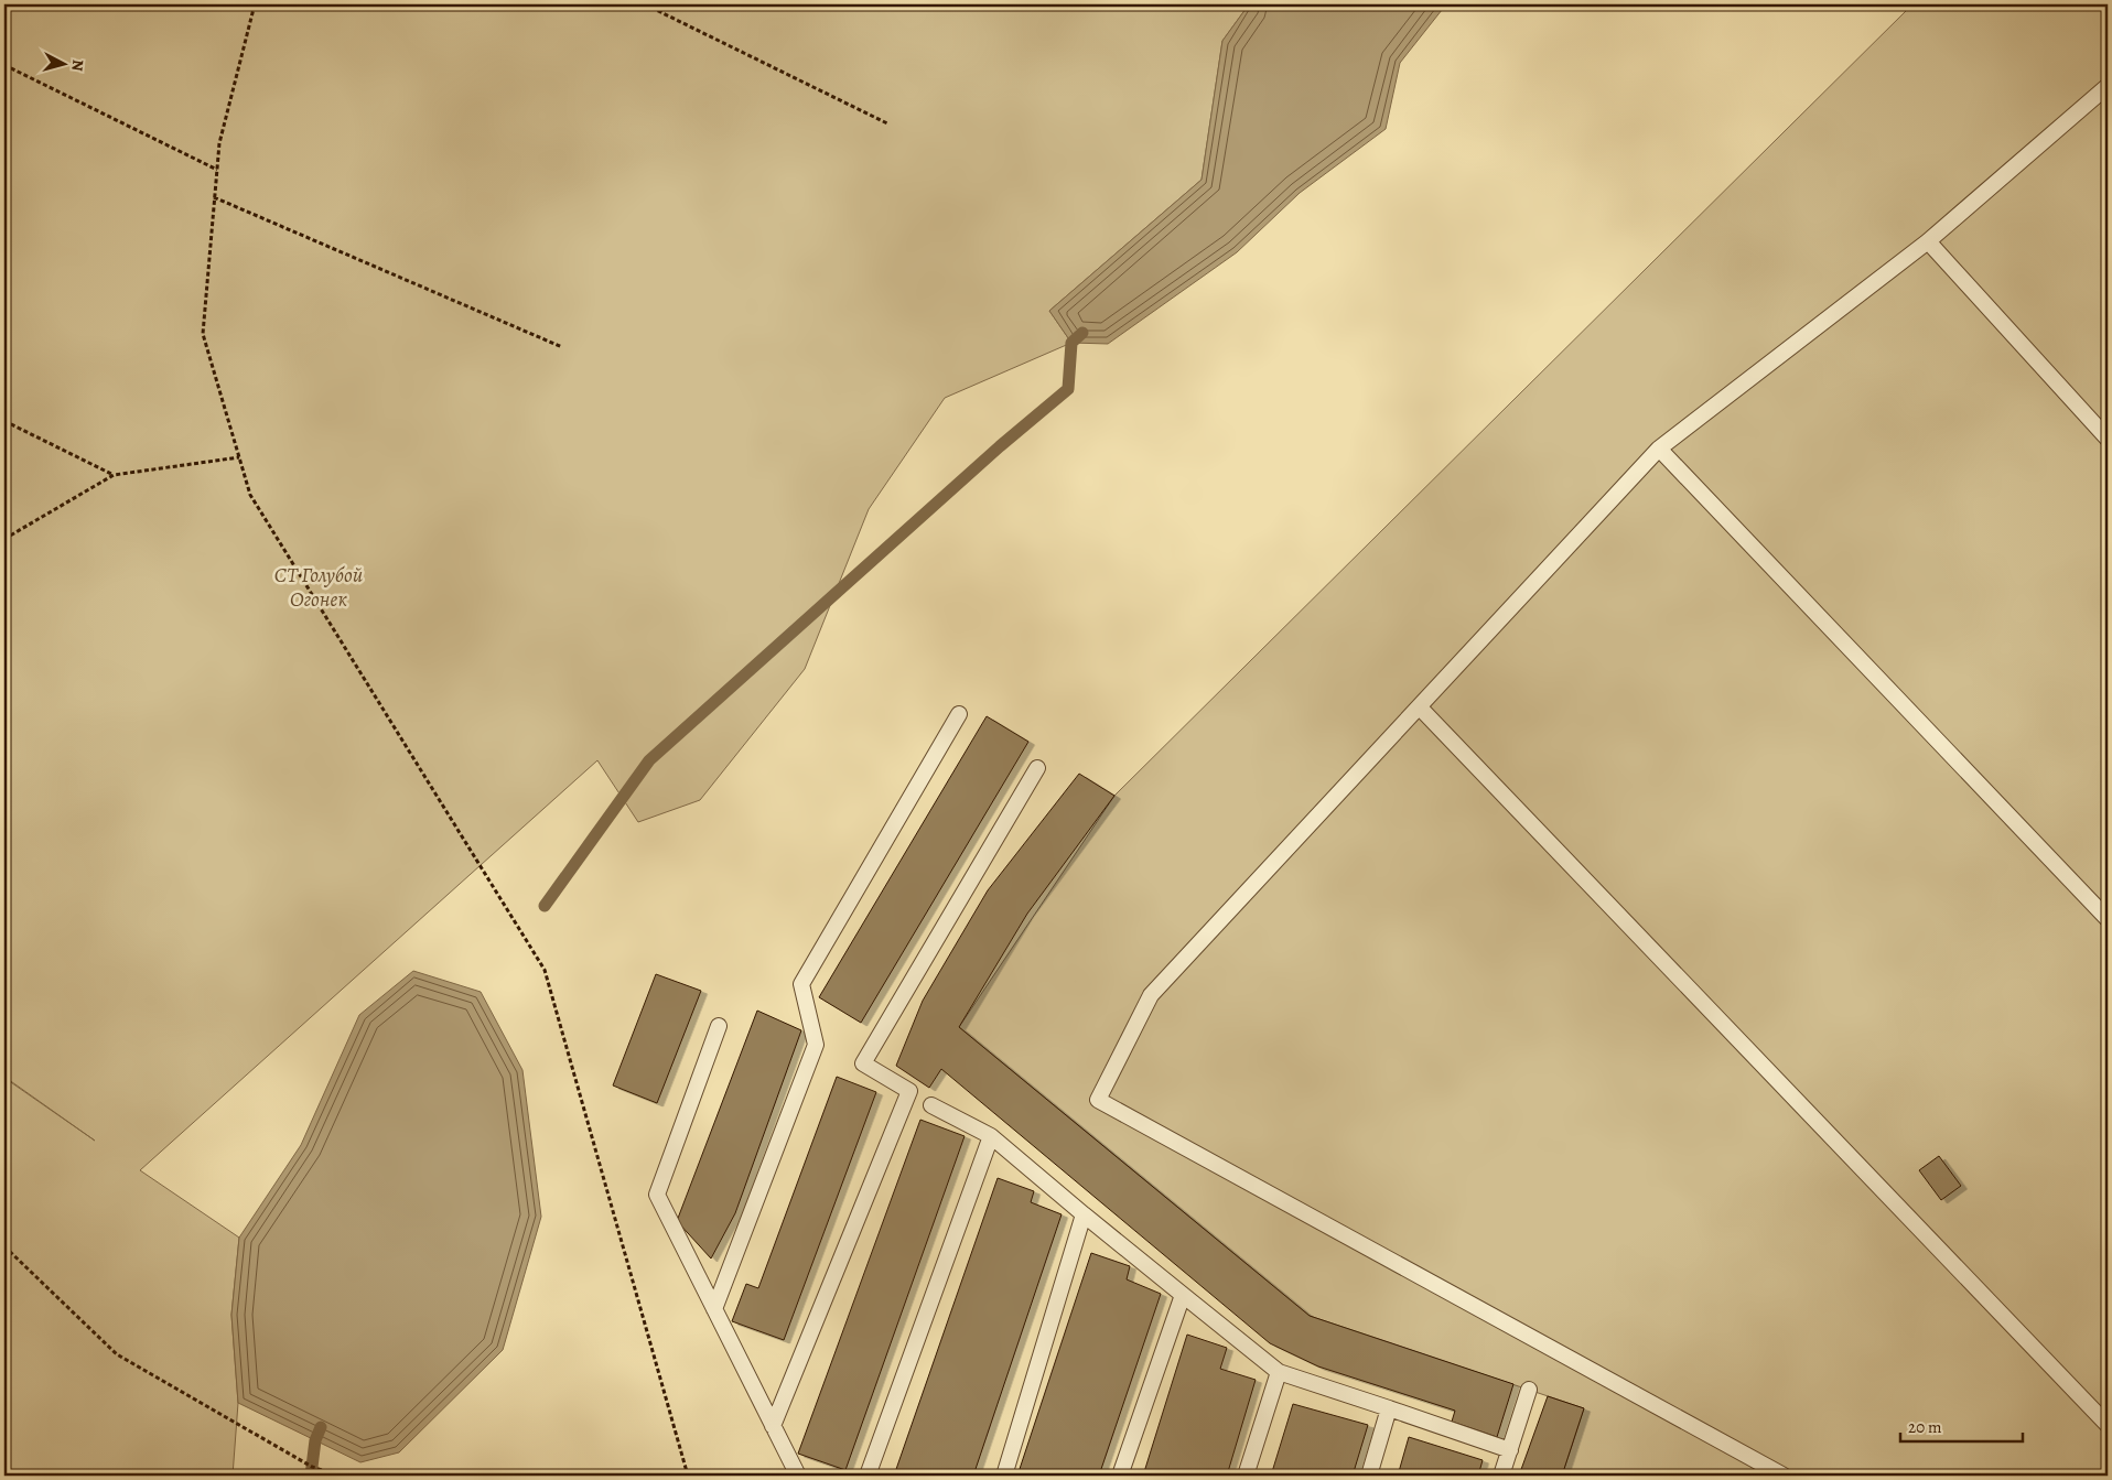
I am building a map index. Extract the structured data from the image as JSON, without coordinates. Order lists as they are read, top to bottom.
{
  "parks": ["СТ Голубой Огонек"],
  "scale_bar": "20 m",
  "north": "right"
}
